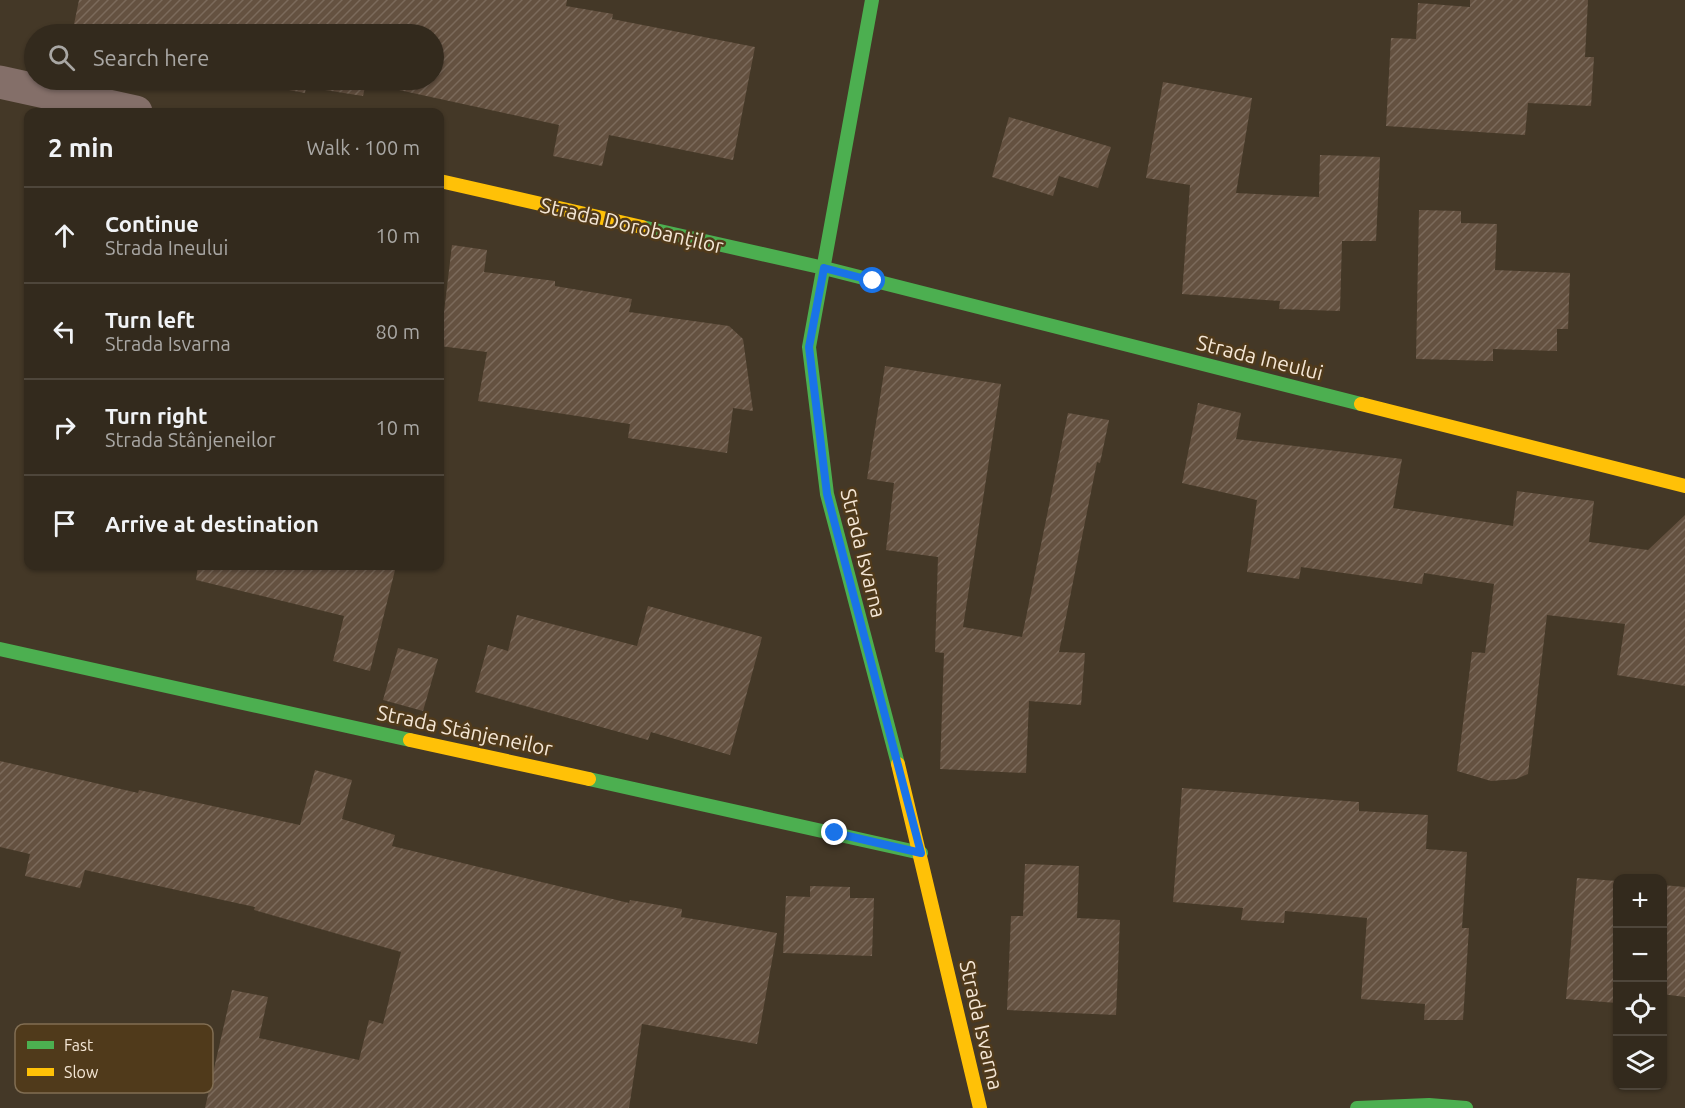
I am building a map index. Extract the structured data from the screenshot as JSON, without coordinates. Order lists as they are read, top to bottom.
{
  "streets": {
    "street": [
      "Strada Dorobanților",
      "Strada Ineului",
      "Strada Isvarna",
      "Strada Stânjeneilor"
    ]
  },
  "crossings": [
    ["Strada Dorobanților", "Strada Ineului"],
    ["Strada Dorobanților", "Strada Isvarna"],
    ["Strada Ineului", "Strada Isvarna"],
    ["Strada Isvarna", "Strada Stânjeneilor"]
  ],
  "legend": ["Fast", "Slow"],
  "page": {
    "search": "Search here",
    "heading": ["2 min", "Walk · 100 m"],
    "list": [
      ["Continue", "Strada Ineului", "10 m"],
      ["Turn left", "Strada Isvarna", "80 m"],
      ["Turn right", "Strada Stânjeneilor", "10 m"],
      "Arrive at destination"
    ],
    "map_buttons": ["+", "−"]
  }
}
